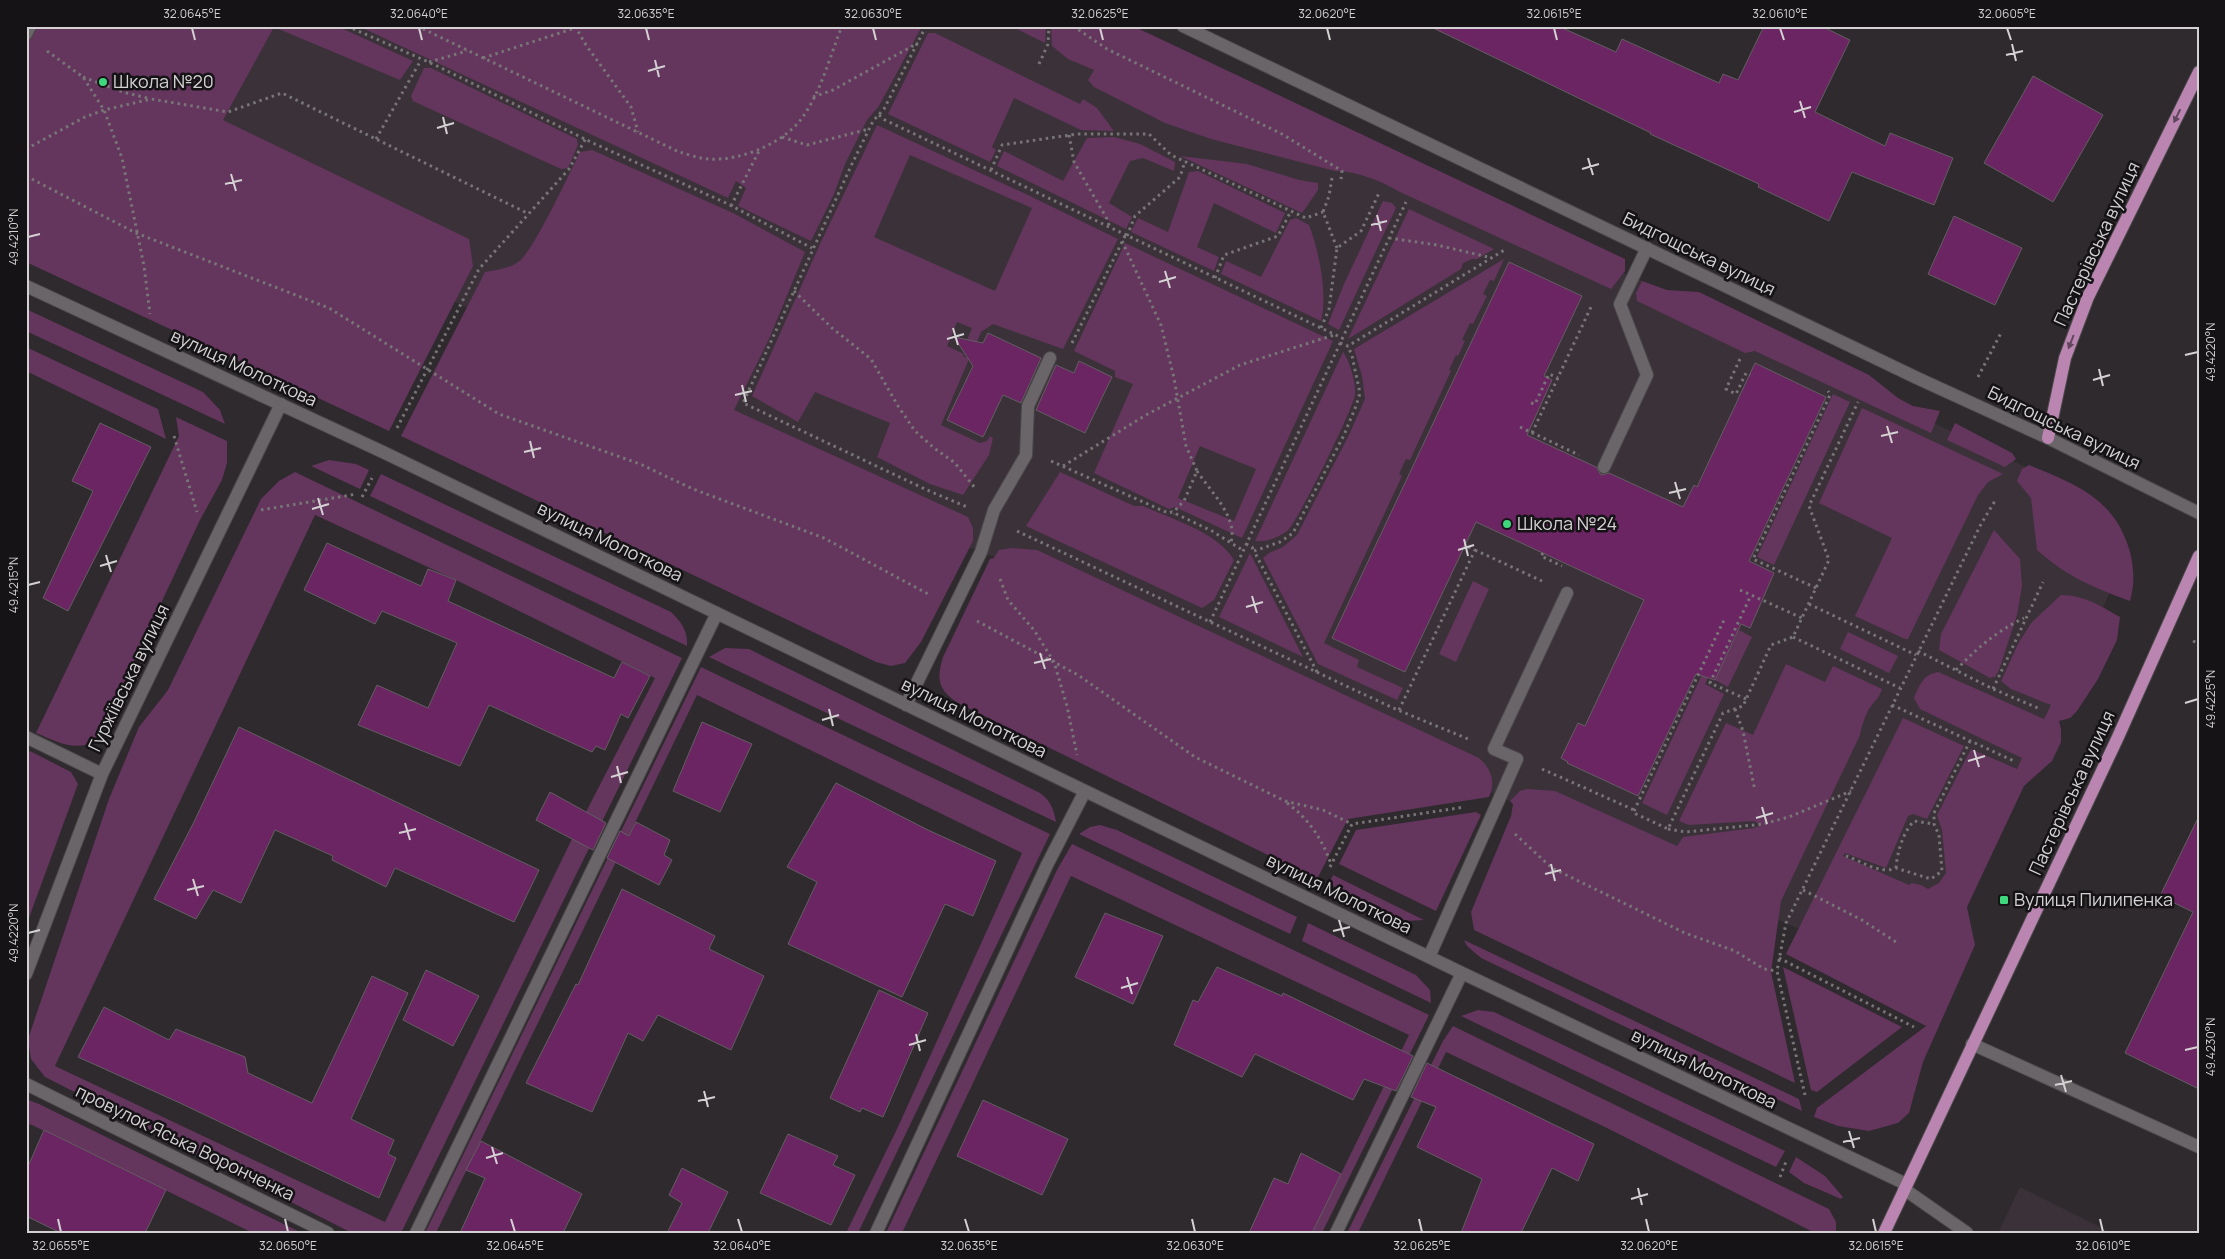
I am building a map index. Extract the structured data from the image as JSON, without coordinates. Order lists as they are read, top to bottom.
{
  "streets": {
    "main road": ["Пастерівська вулиця"],
    "street": [
      "Бидгощська вулиця",
      "вулиця Молоткова",
      "Гуржіївська вулиця",
      "провулок Яська Воронченка"
    ]
  },
  "crossings": [
    ["Пастерівська вулиця", "Бидгощська вулиця"],
    ["Пастерівська вулиця", "вулиця Молоткова"],
    ["вулиця Молоткова", "Гуржіївська вулиця"]
  ],
  "places": {
    "other": ["Школа №20", "Школа №24"],
    "transit": ["Вулиця Пилипенка"]
  },
  "coordinates": [
    "32.0645°E",
    "32.0640°E",
    "32.0635°E",
    "32.0630°E",
    "32.0625°E",
    "32.0620°E",
    "32.0615°E",
    "32.0610°E",
    "32.0605°E",
    "49.4210°N",
    "49.4220°N",
    "49.4215°N",
    "49.4225°N",
    "49.4230°N",
    "32.0655°E",
    "32.0650°E"
  ]
}
